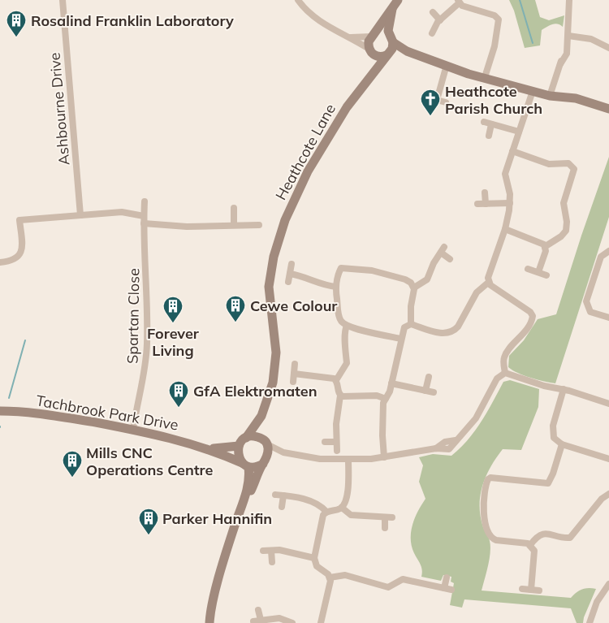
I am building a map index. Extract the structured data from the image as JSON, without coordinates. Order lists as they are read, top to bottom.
{
  "streets": {
    "street": [
      "Ashbourne Drive",
      "Heathcote Lane",
      "Spartan Close",
      "Tachbrook Park Drive"
    ]
  },
  "crossings": [
    ["Heathcote Lane", "Tachbrook Park Drive"],
    ["Spartan Close", "Tachbrook Park Drive"]
  ],
  "places": {
    "building": [
      "Rosalind Franklin Laboratory",
      "Cewe Colour",
      "Forever Living",
      "GfA Elektromaten",
      "Mills CNC Operations Centre",
      "Parker Hannifin"
    ],
    "church": ["Heathcote Parish Church"]
  }
}
